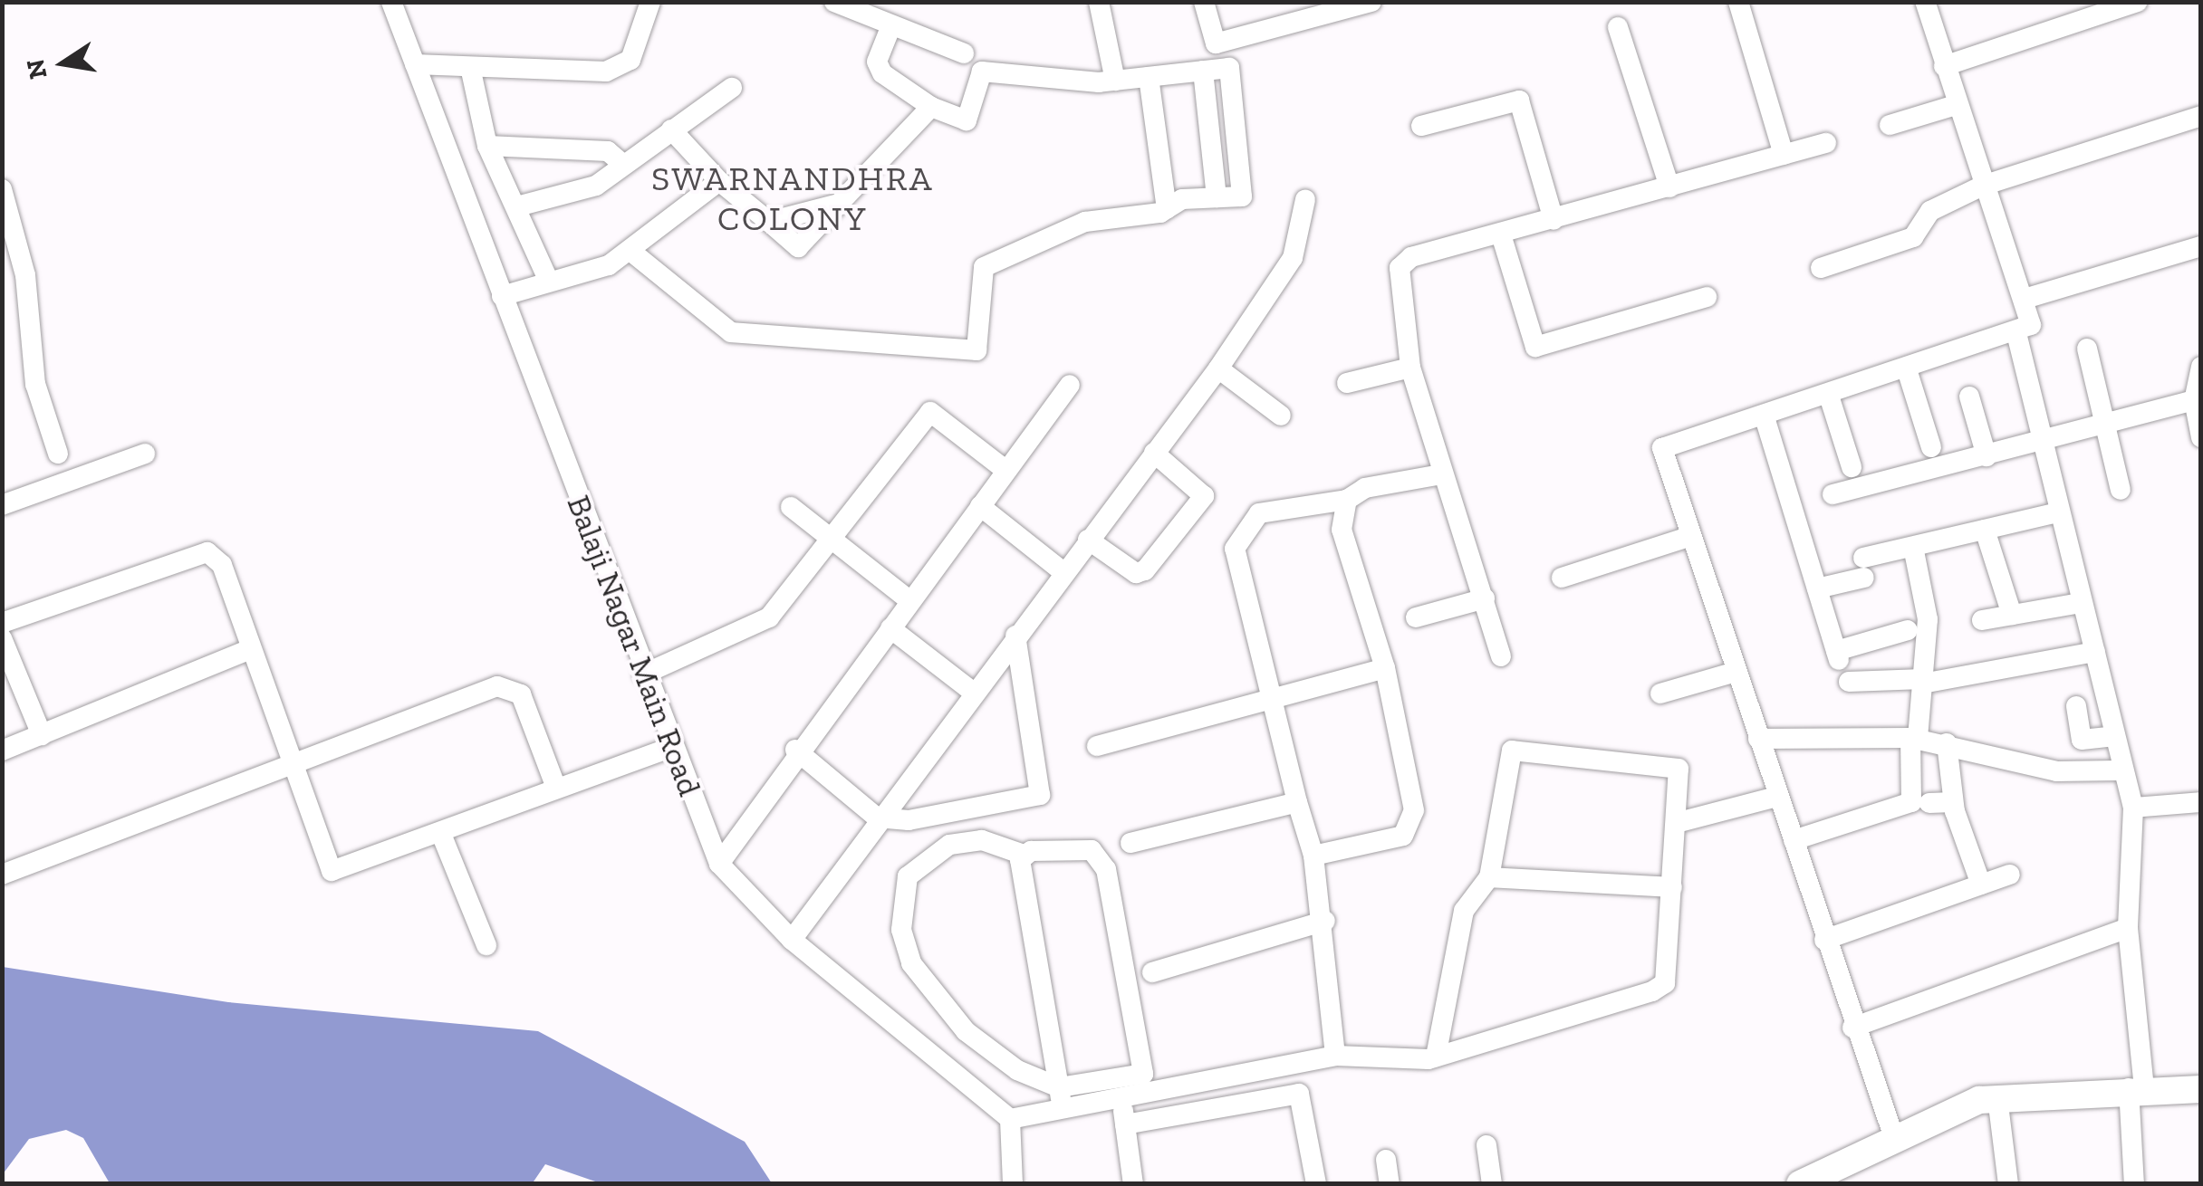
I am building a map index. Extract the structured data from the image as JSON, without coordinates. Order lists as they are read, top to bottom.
{
  "streets": {
    "street": ["Balaji Nagar Main Road"]
  },
  "districts": ["SWARNANDHRA COLONY"],
  "north": "left"
}
